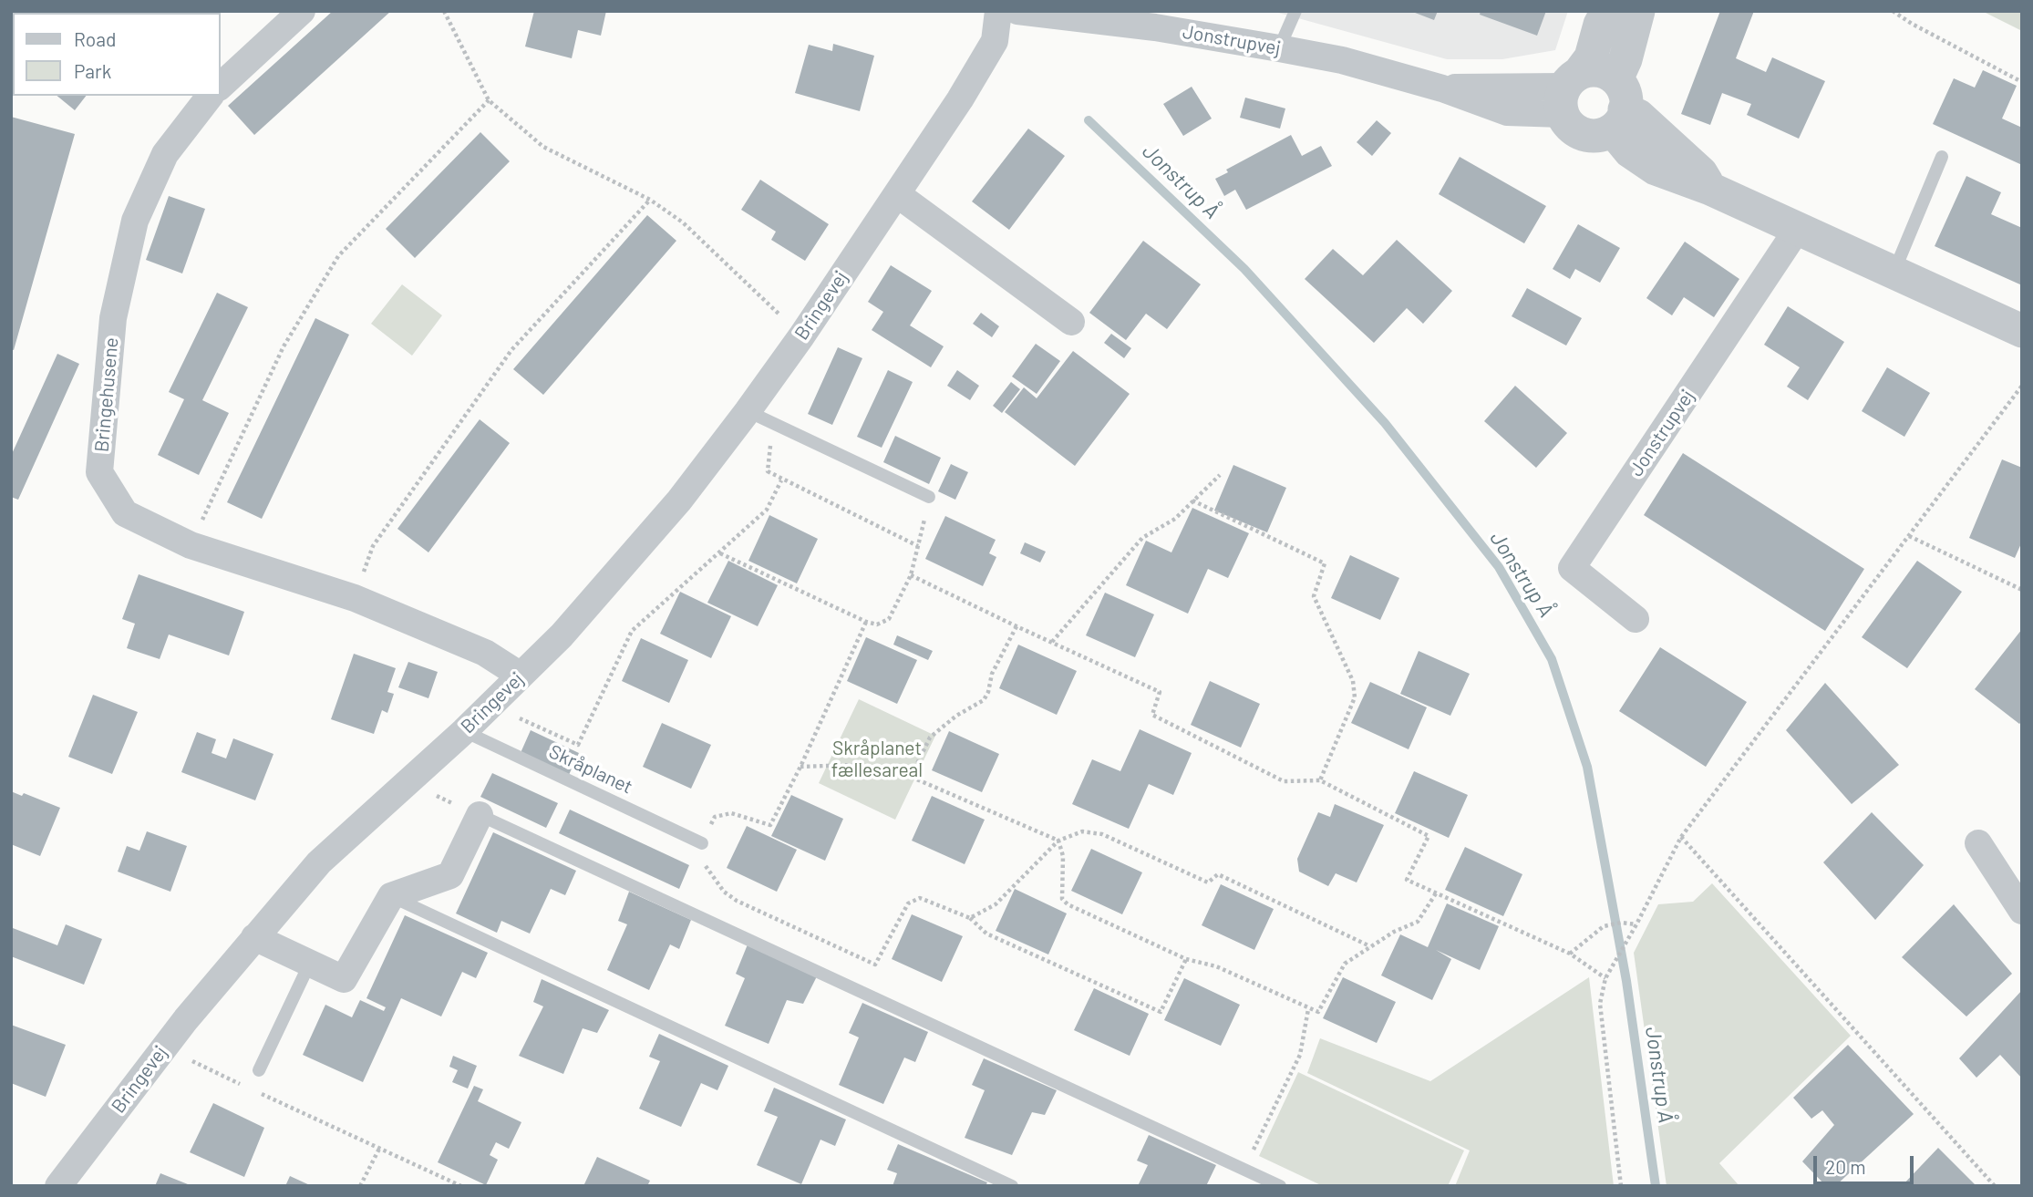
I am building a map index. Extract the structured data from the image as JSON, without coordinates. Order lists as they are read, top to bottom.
{
  "streets": {
    "street": ["Jonstrupvej", "Bringevej", "Bringehusene"],
    "lane": ["Skråplanet"]
  },
  "crossings": [
    ["Bringevej", "Bringehusene"],
    ["Bringevej", "Skråplanet"]
  ],
  "water": ["Jonstrup Å"],
  "parks": ["Skråplanet fællesareal"],
  "legend": ["Road", "Park"],
  "scale_bar": "20 m"
}
